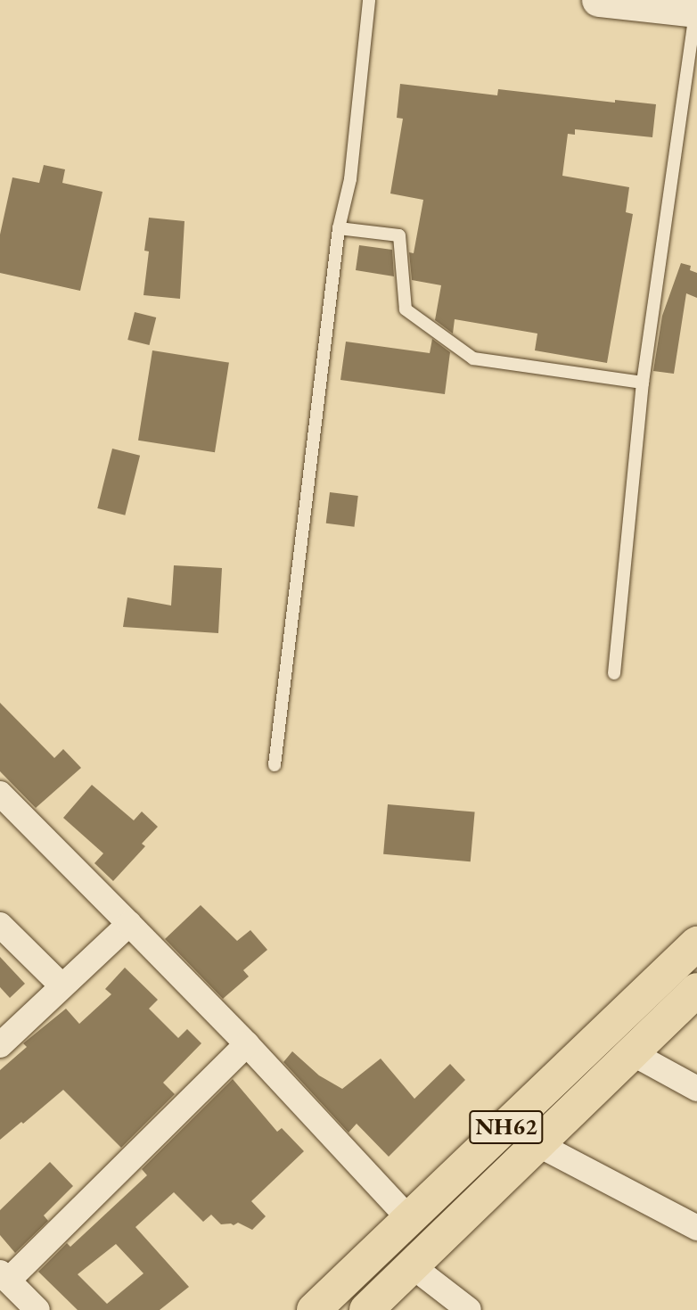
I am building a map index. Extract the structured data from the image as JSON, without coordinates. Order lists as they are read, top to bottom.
{
  "streets": {
    "highway": ["NH62"]
  }
}
